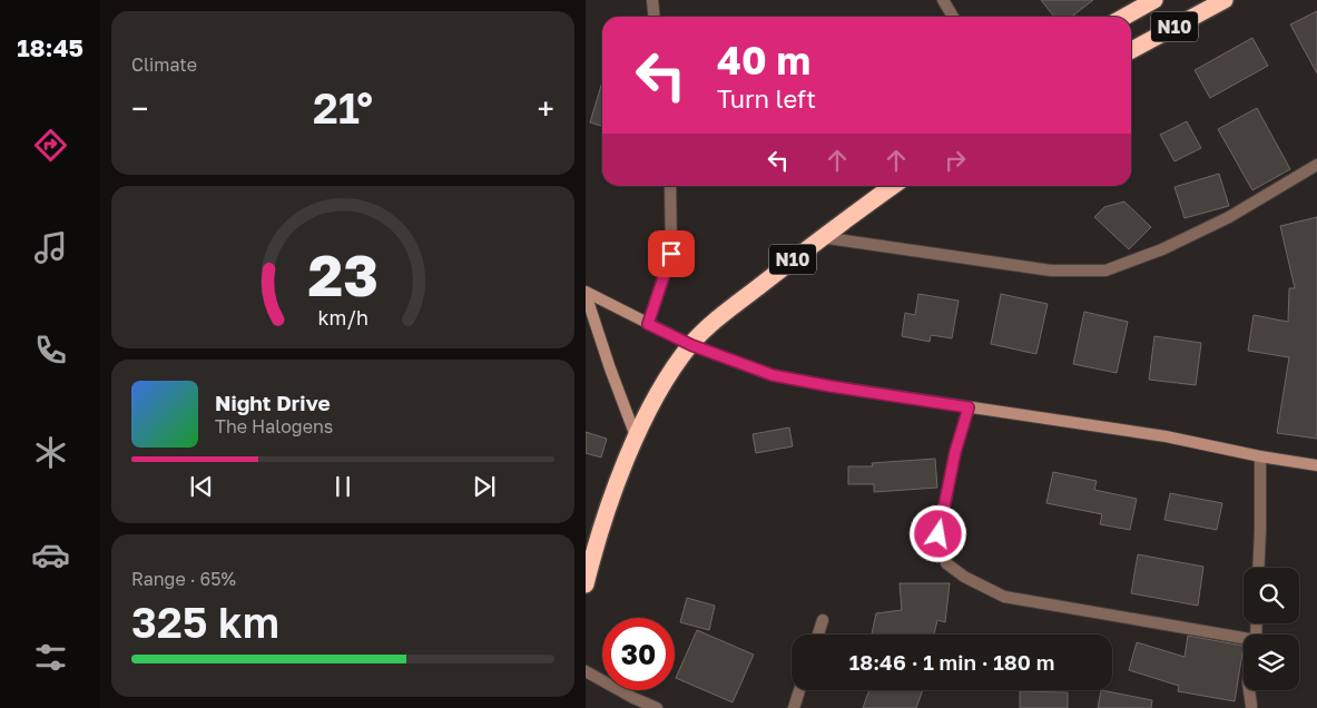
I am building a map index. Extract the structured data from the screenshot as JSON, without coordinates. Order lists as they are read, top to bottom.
{
  "streets": {
    "highway": ["N10"]
  },
  "page": {
    "tabs": "18:45",
    "tile": [
      "Climate",
      ["Range · 65%", "325 km"]
    ],
    "turn": ["40 m", "Turn left"],
    "heat": ["−", "21°", "+"],
    "song": ["Night Drive", "The Halogens"],
    "limit": "30",
    "trip": "18:46 · 1 min · 180 m",
    "gauge": ["23", "km/h"]
  }
}
